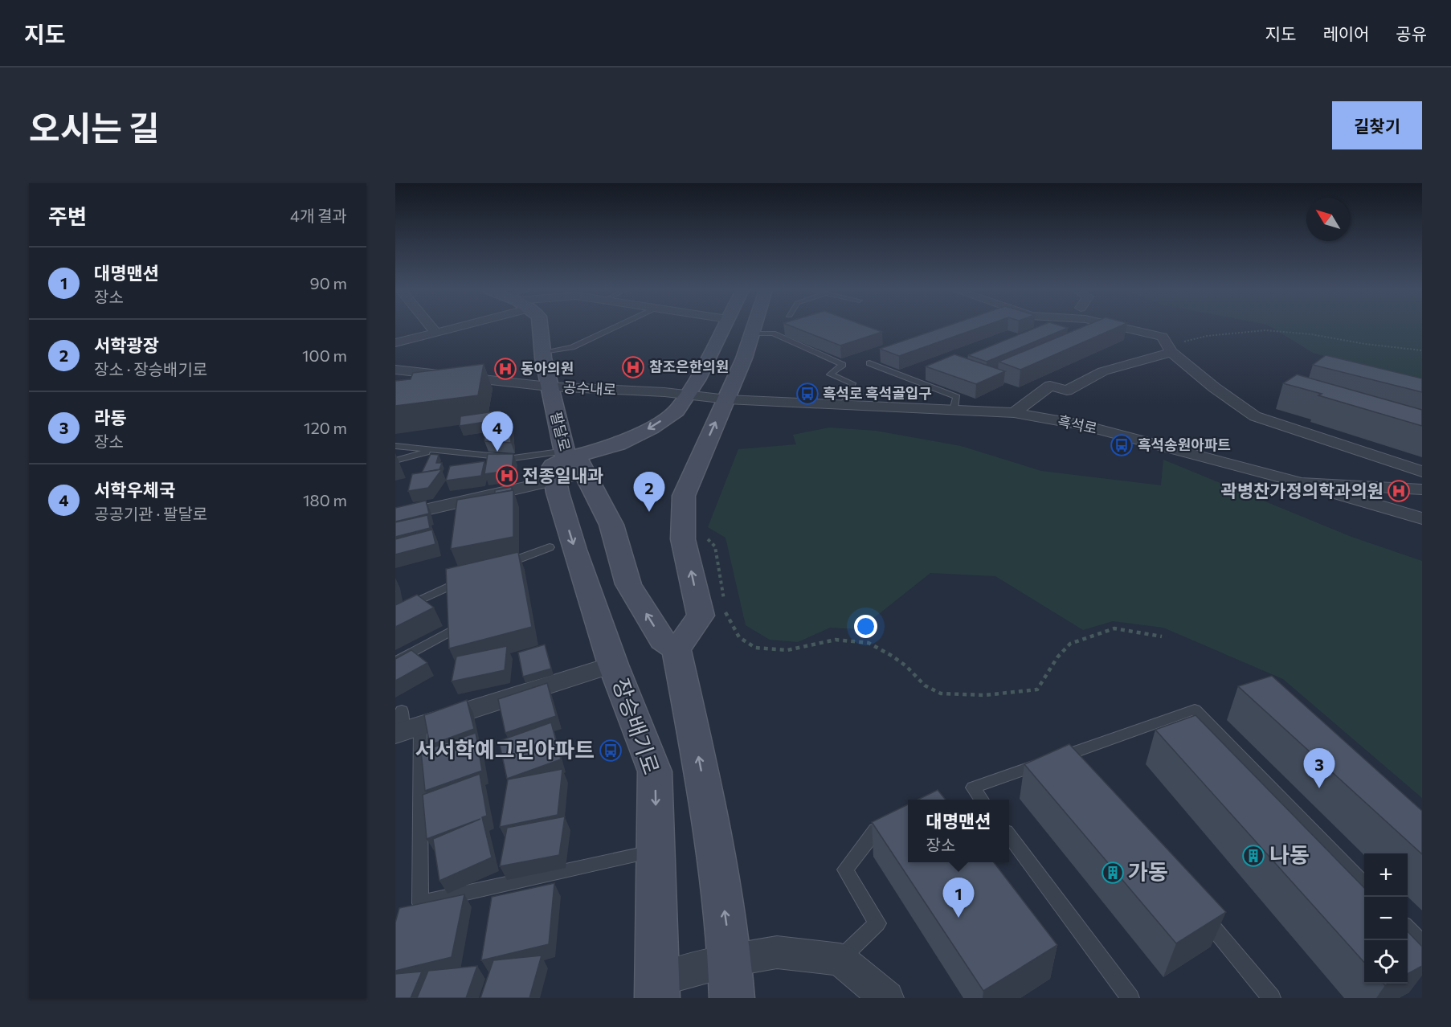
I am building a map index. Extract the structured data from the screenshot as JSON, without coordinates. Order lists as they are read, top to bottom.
{
  "streets": {
    "street": [
      "공수내로",
      "흑석로",
      "팔달로",
      "장승배기로"
    ]
  },
  "crossings": [
    ["공수내로", "흑석로"],
    ["공수내로", "팔달로"]
  ],
  "one_way": ["팔달로"],
  "places": {
    "hospital": [
      "참조은한의원",
      "동아의원",
      "전종일내과",
      "곽병찬가정의학과의원"
    ],
    "bus stop": ["흑석로 흑석골입구", "흑석송원아파트", "서서학예그린아파트"],
    "building": ["나동", "가동"]
  },
  "north": "top left",
  "page": {
    "header": "지도",
    "nav": ["지도", "레이어", "공유"],
    "title": "오시는 길",
    "buttons": "길찾기",
    "heading": ["주변", "4개 결과"],
    "list": [
      {
        "mark": "1",
        "name": "대명맨션",
        "note": "장소",
        "value": "90 m"
      },
      {
        "mark": "2",
        "name": "서학광장",
        "note": "장소 · 장승배기로",
        "value": "100 m"
      },
      {
        "mark": "3",
        "name": "라동",
        "note": "장소",
        "value": "120 m"
      },
      {
        "mark": "4",
        "name": "서학우체국",
        "note": "공공기관 · 팔달로",
        "value": "180 m"
      }
    ],
    "pins": [
      "4",
      "2",
      "3",
      "1"
    ],
    "popup": ["대명맨션", "장소"],
    "map_buttons": ["+", "−"]
  }
}
